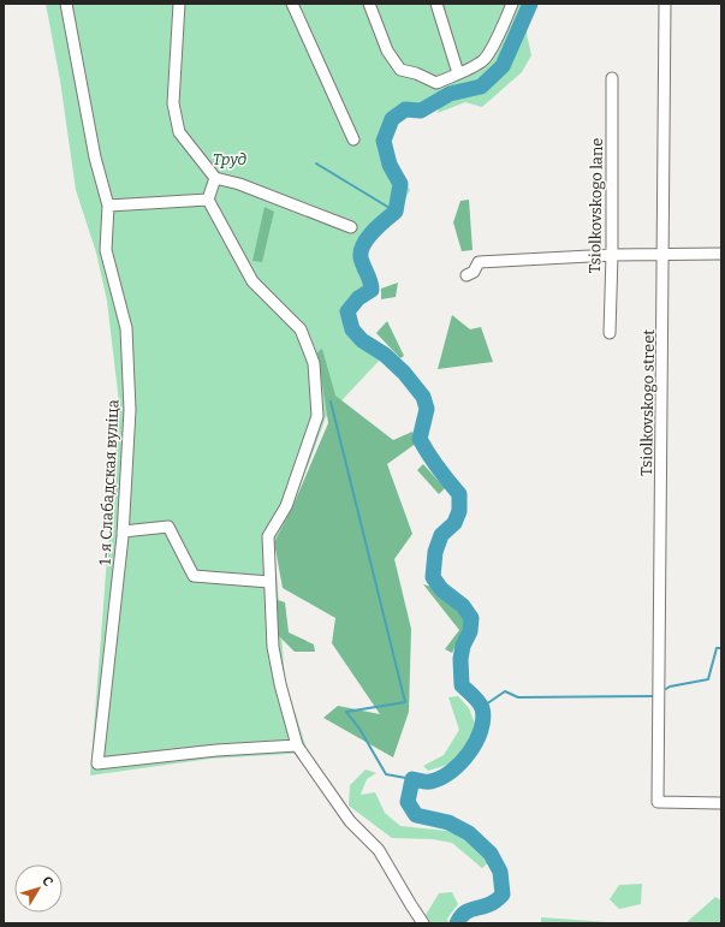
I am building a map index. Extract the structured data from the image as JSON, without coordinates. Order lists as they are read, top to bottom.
{
  "streets": {
    "street": ["Tsiolkovskogo lane", "Tsiolkovskogo street", "1-я Слабадская вуліца"]
  },
  "parks": ["Труд"],
  "north": "top right"
}
